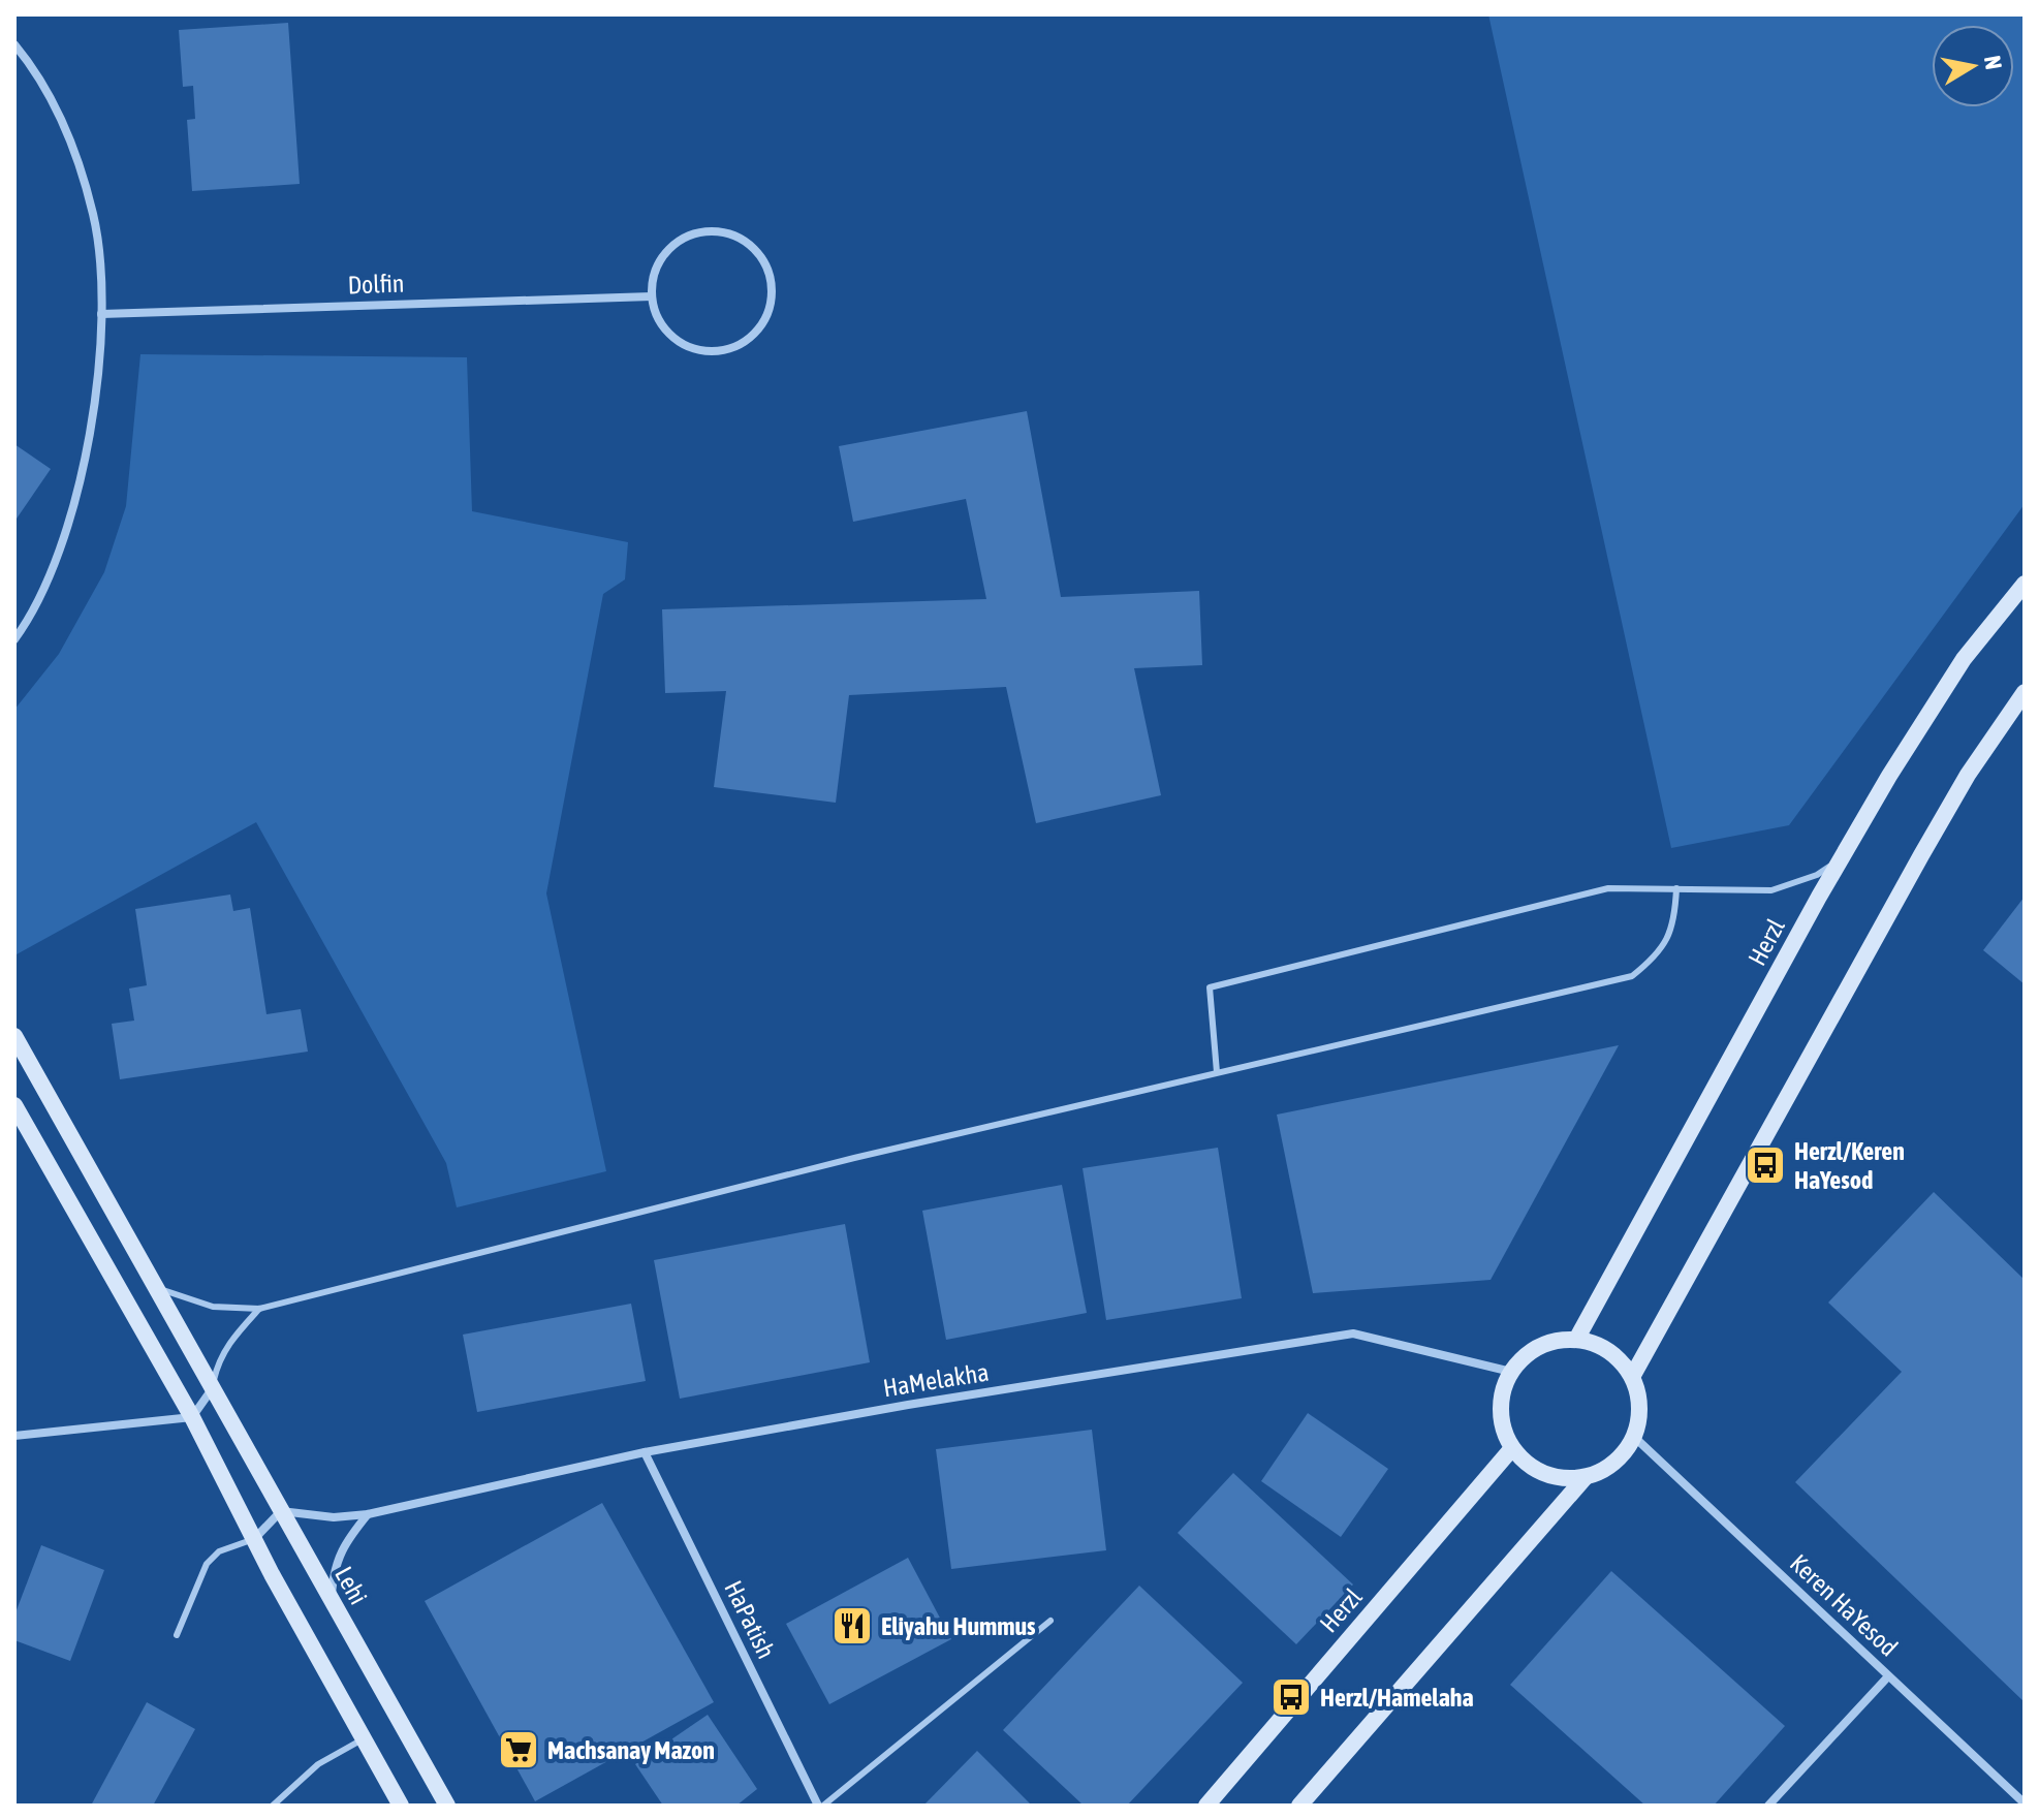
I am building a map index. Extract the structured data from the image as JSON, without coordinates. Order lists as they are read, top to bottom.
{
  "streets": {
    "street": [
      "Dolfin",
      "Herzl",
      "HaMelakha",
      "Lehi",
      "Keren HaYesod",
      "HaPatish"
    ]
  },
  "crossings": [
    ["Herzl", "HaMelakha"],
    ["Herzl", "Keren HaYesod"],
    ["HaMelakha", "Lehi"],
    ["HaMelakha", "Keren HaYesod"],
    ["HaMelakha", "HaPatish"]
  ],
  "places": {
    "bus stop": ["Herzl/Keren HaYesod", "Herzl/Hamelaha"],
    "restaurant": ["Eliyahu Hummus"],
    "supermarket": ["Machsanay Mazon"]
  },
  "north": "right"
}
